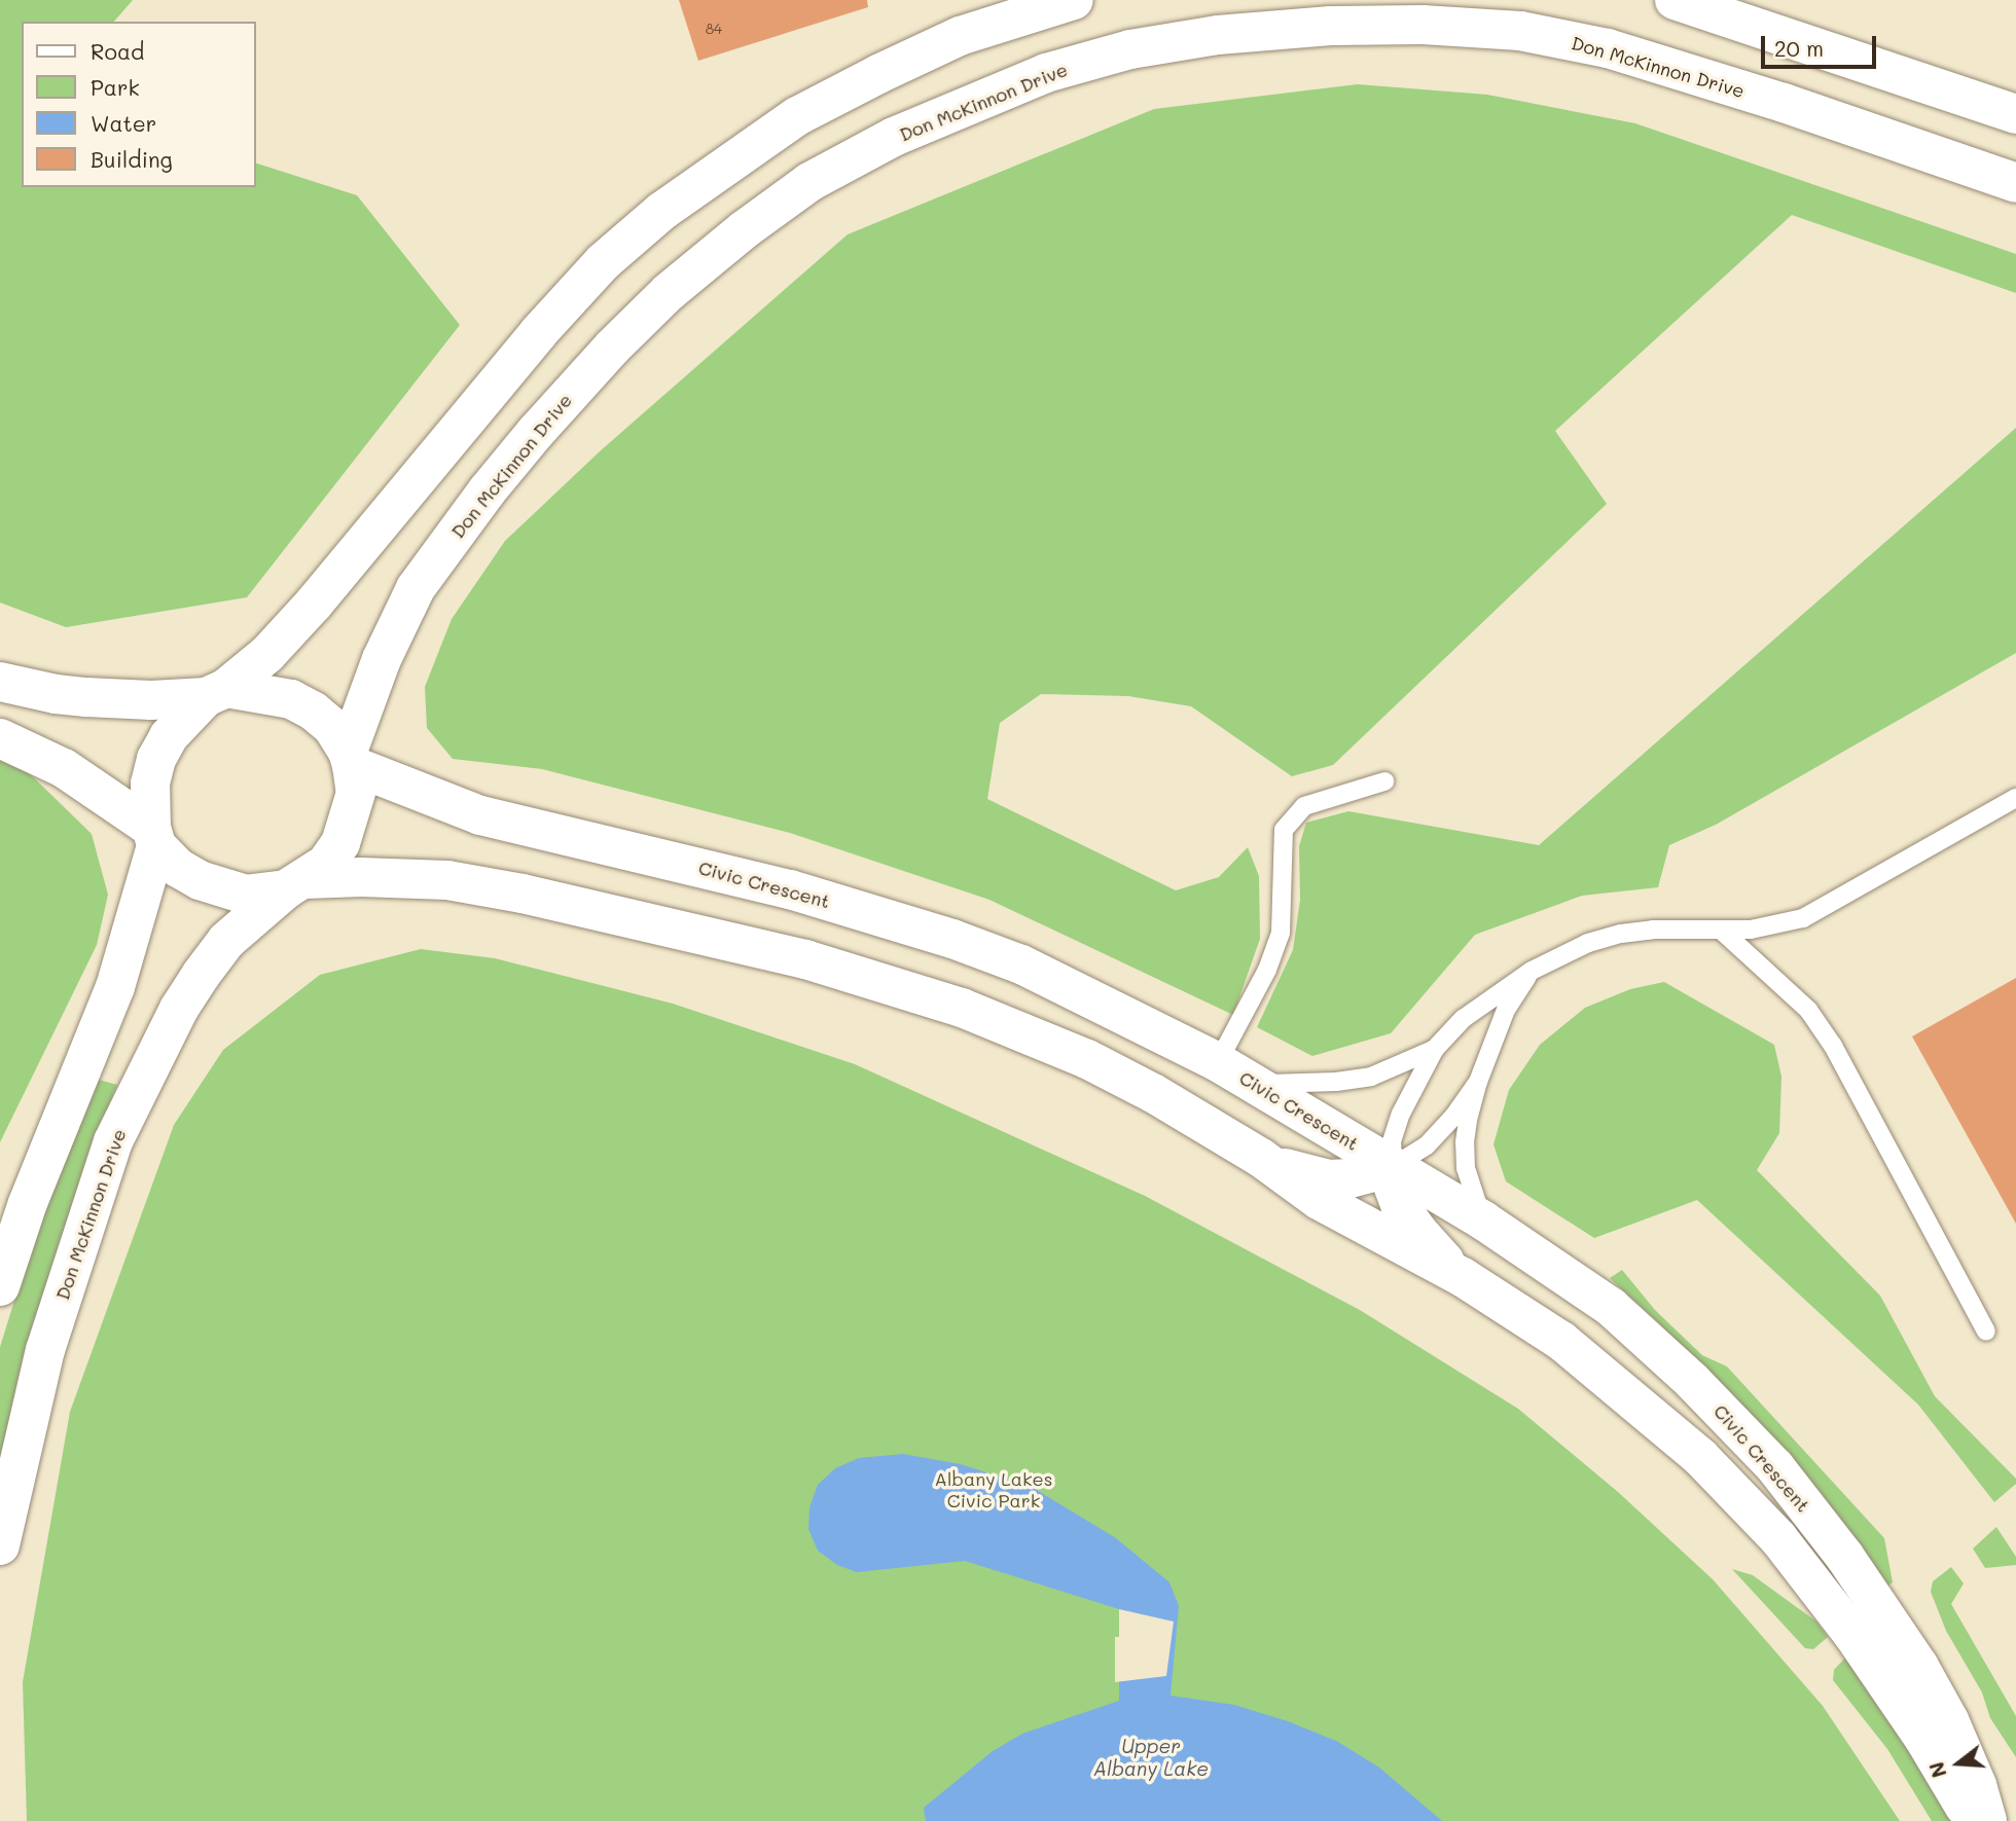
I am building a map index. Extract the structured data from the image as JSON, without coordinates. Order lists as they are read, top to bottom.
{
  "streets": {
    "main road": ["Don McKinnon Drive", "Civic Crescent"]
  },
  "crossings": [
    ["Don McKinnon Drive", "Civic Crescent"]
  ],
  "water": ["Upper Albany Lake"],
  "parks": ["Albany Lakes Civic Park"],
  "house_numbers": ["84"],
  "legend": [
    "Road",
    "Park",
    "Water",
    "Building"
  ],
  "scale_bar": "20 m",
  "north": "left"
}
